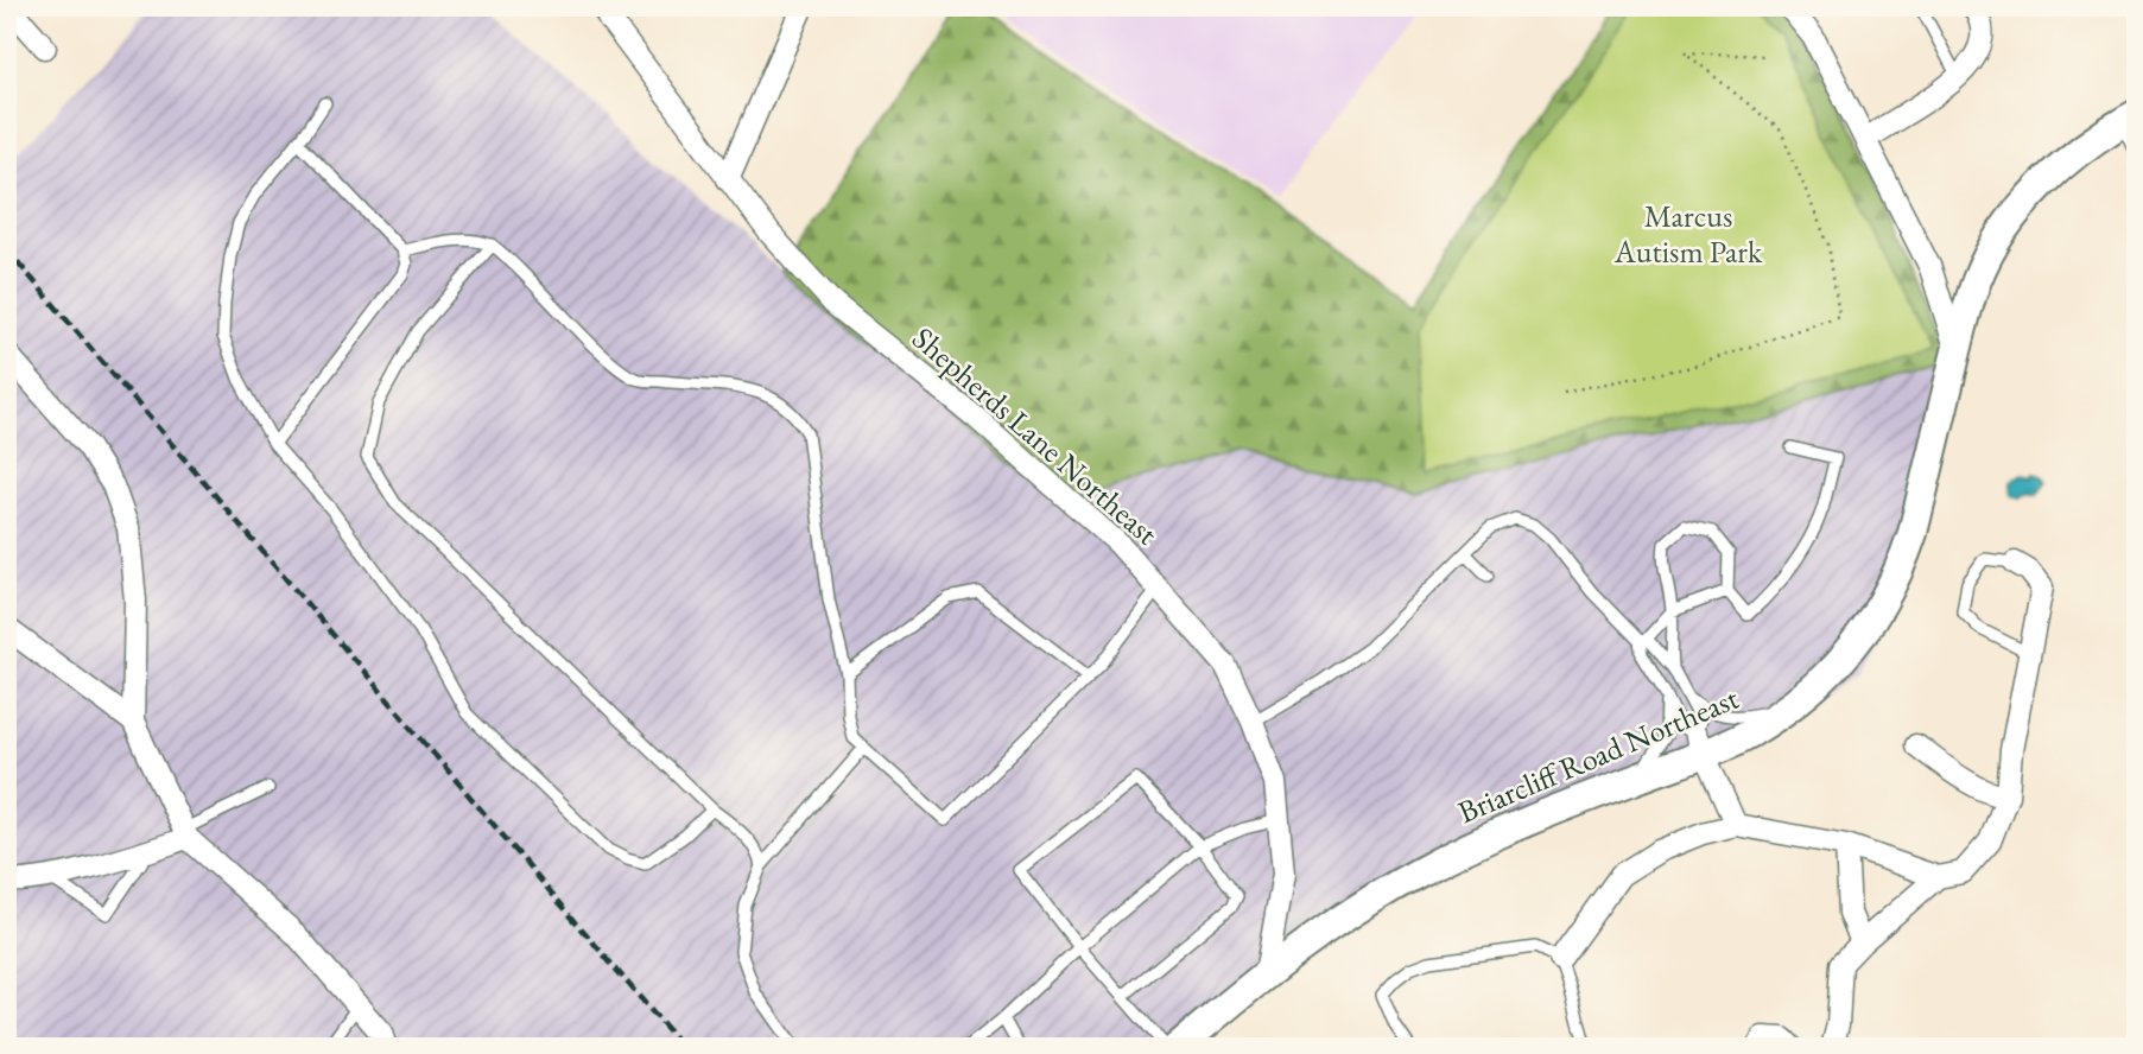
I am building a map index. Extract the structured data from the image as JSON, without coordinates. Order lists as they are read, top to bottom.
{
  "streets": {
    "main road": ["Briarcliff Road Northeast"],
    "street": ["Shepherds Lane Northeast"]
  },
  "crossings": [
    ["Shepherds Lane Northeast", "Briarcliff Road Northeast"]
  ],
  "parks": ["Marcus Autism Park"]
}
